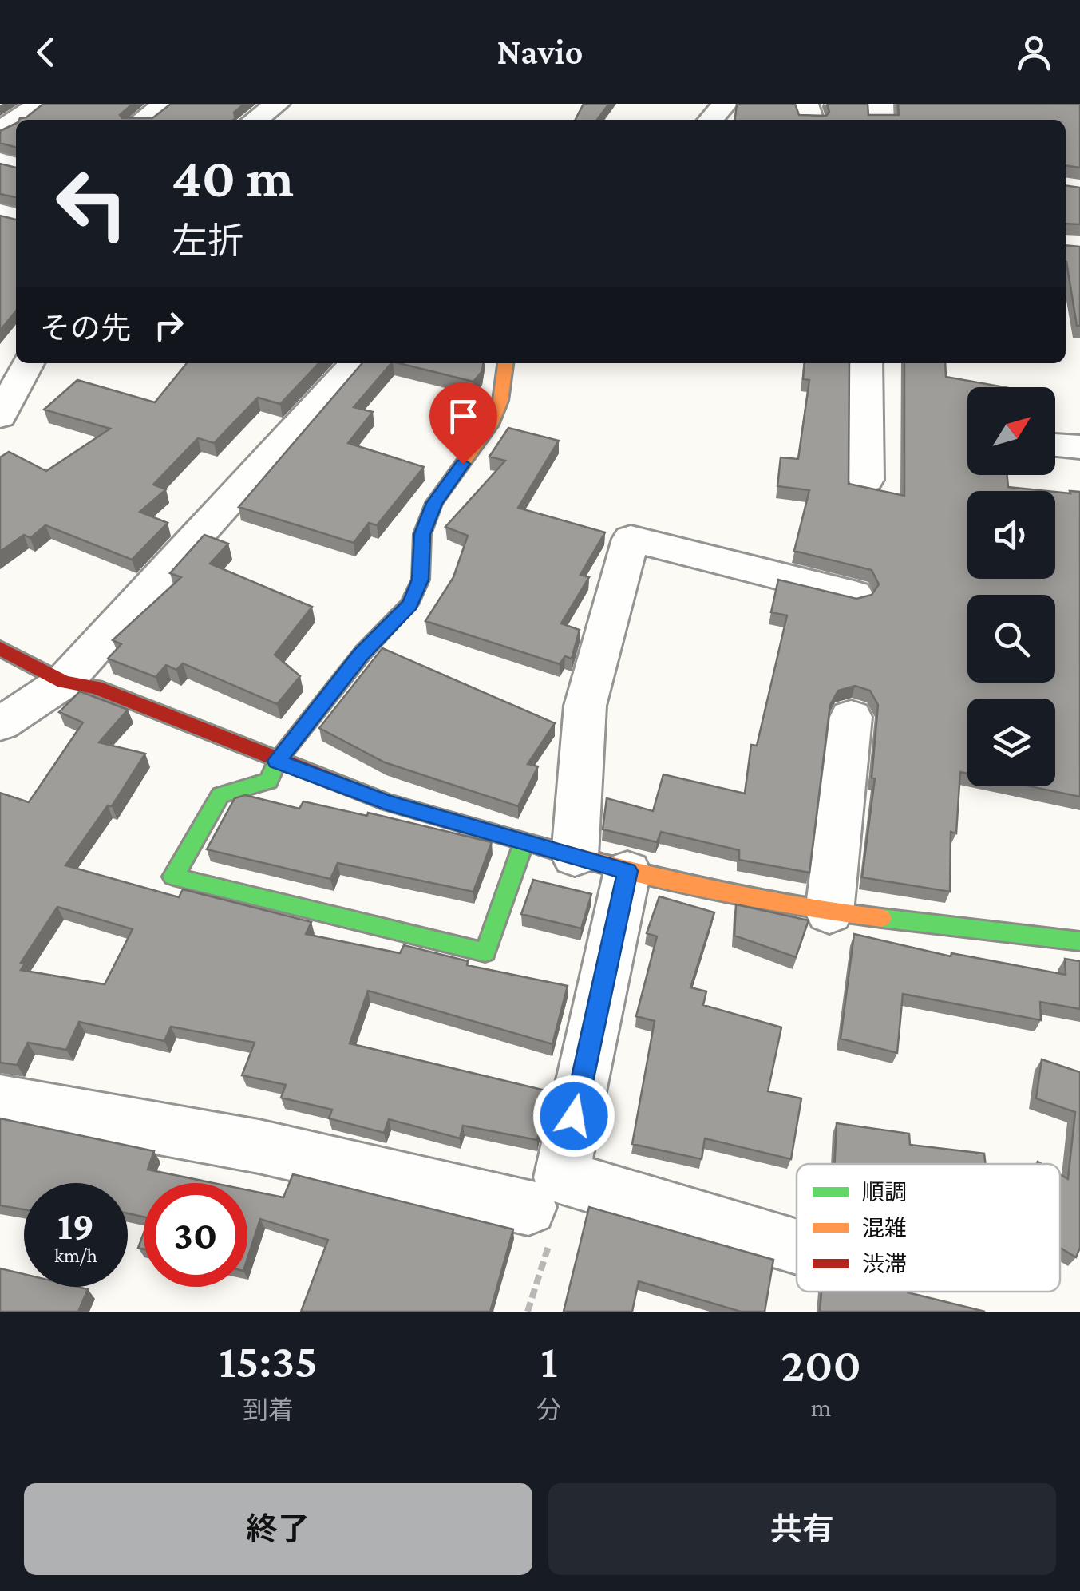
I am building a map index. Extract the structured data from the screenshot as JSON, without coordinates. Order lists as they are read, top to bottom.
{
  "legend": ["順調", "混雑", "渋滞"],
  "north": "top right",
  "page": {
    "header": "Navio",
    "turn": ["40 m", "左折"],
    "then": "その先",
    "speed": "19 km/h",
    "limit": "30",
    "eta": [
      "15:35",
      "到着",
      "1",
      "分",
      "200",
      "m"
    ],
    "buttons": ["終了", "共有"]
  }
}
